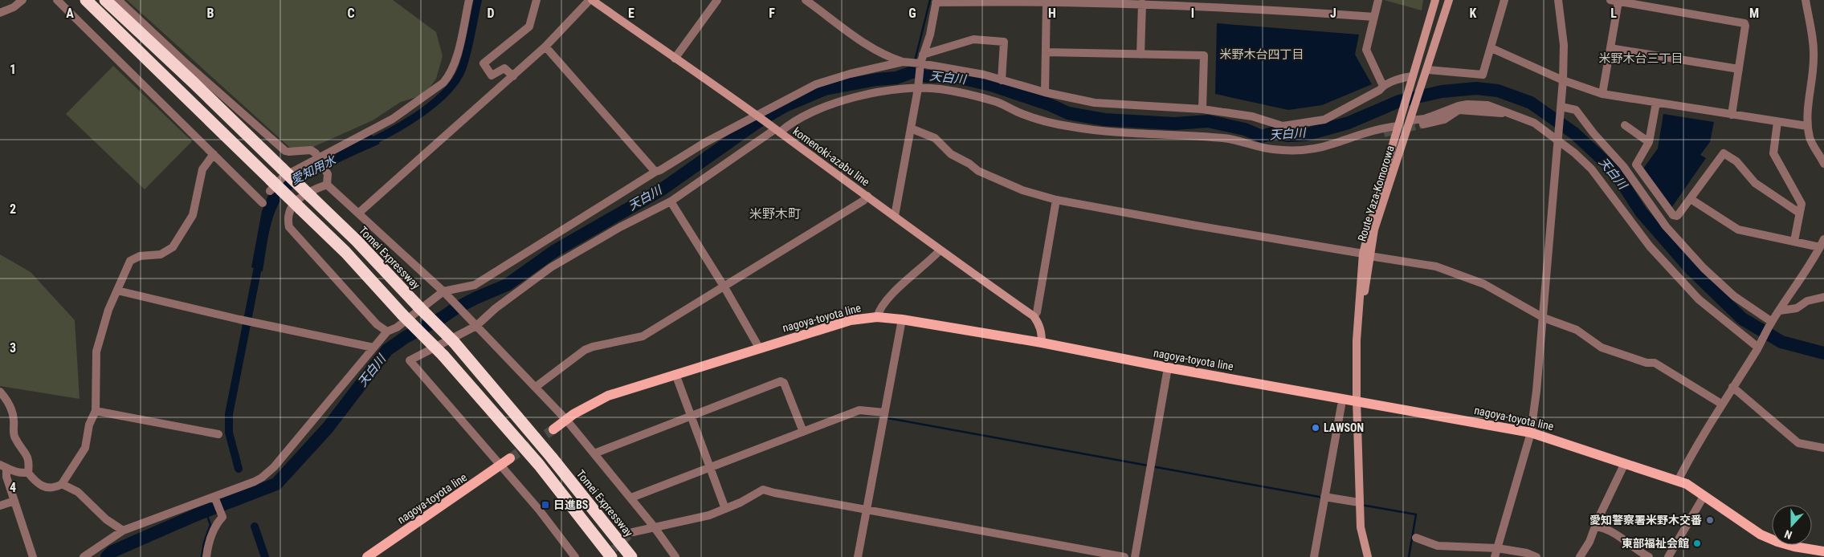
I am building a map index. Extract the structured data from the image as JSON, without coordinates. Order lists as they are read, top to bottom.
{
  "streets": {
    "highway": ["Tomei Expressway"],
    "main road": ["komenoki-azabu line", "Route Yaza-Komorowa", "nagoya-toyota line"]
  },
  "crossings": [
    ["Route Yaza-Komorowa", "nagoya-toyota line"]
  ],
  "districts": ["米野木台四丁目", "米野木台三丁目", "米野木町"],
  "water": ["天白川", "愛知用水"],
  "places": {
    "other": ["LAWSON", "愛知警察署米野木交番", "東部福祉会館"],
    "transit": ["日進BS"]
  },
  "north": "bottom",
  "grid": {
    "columns": [
      "A",
      "B",
      "C",
      "D",
      "E",
      "F",
      "G",
      "H",
      "I",
      "J",
      "K",
      "L",
      "M"
    ],
    "rows": [
      "1",
      "2",
      "3",
      "4"
    ]
  }
}
